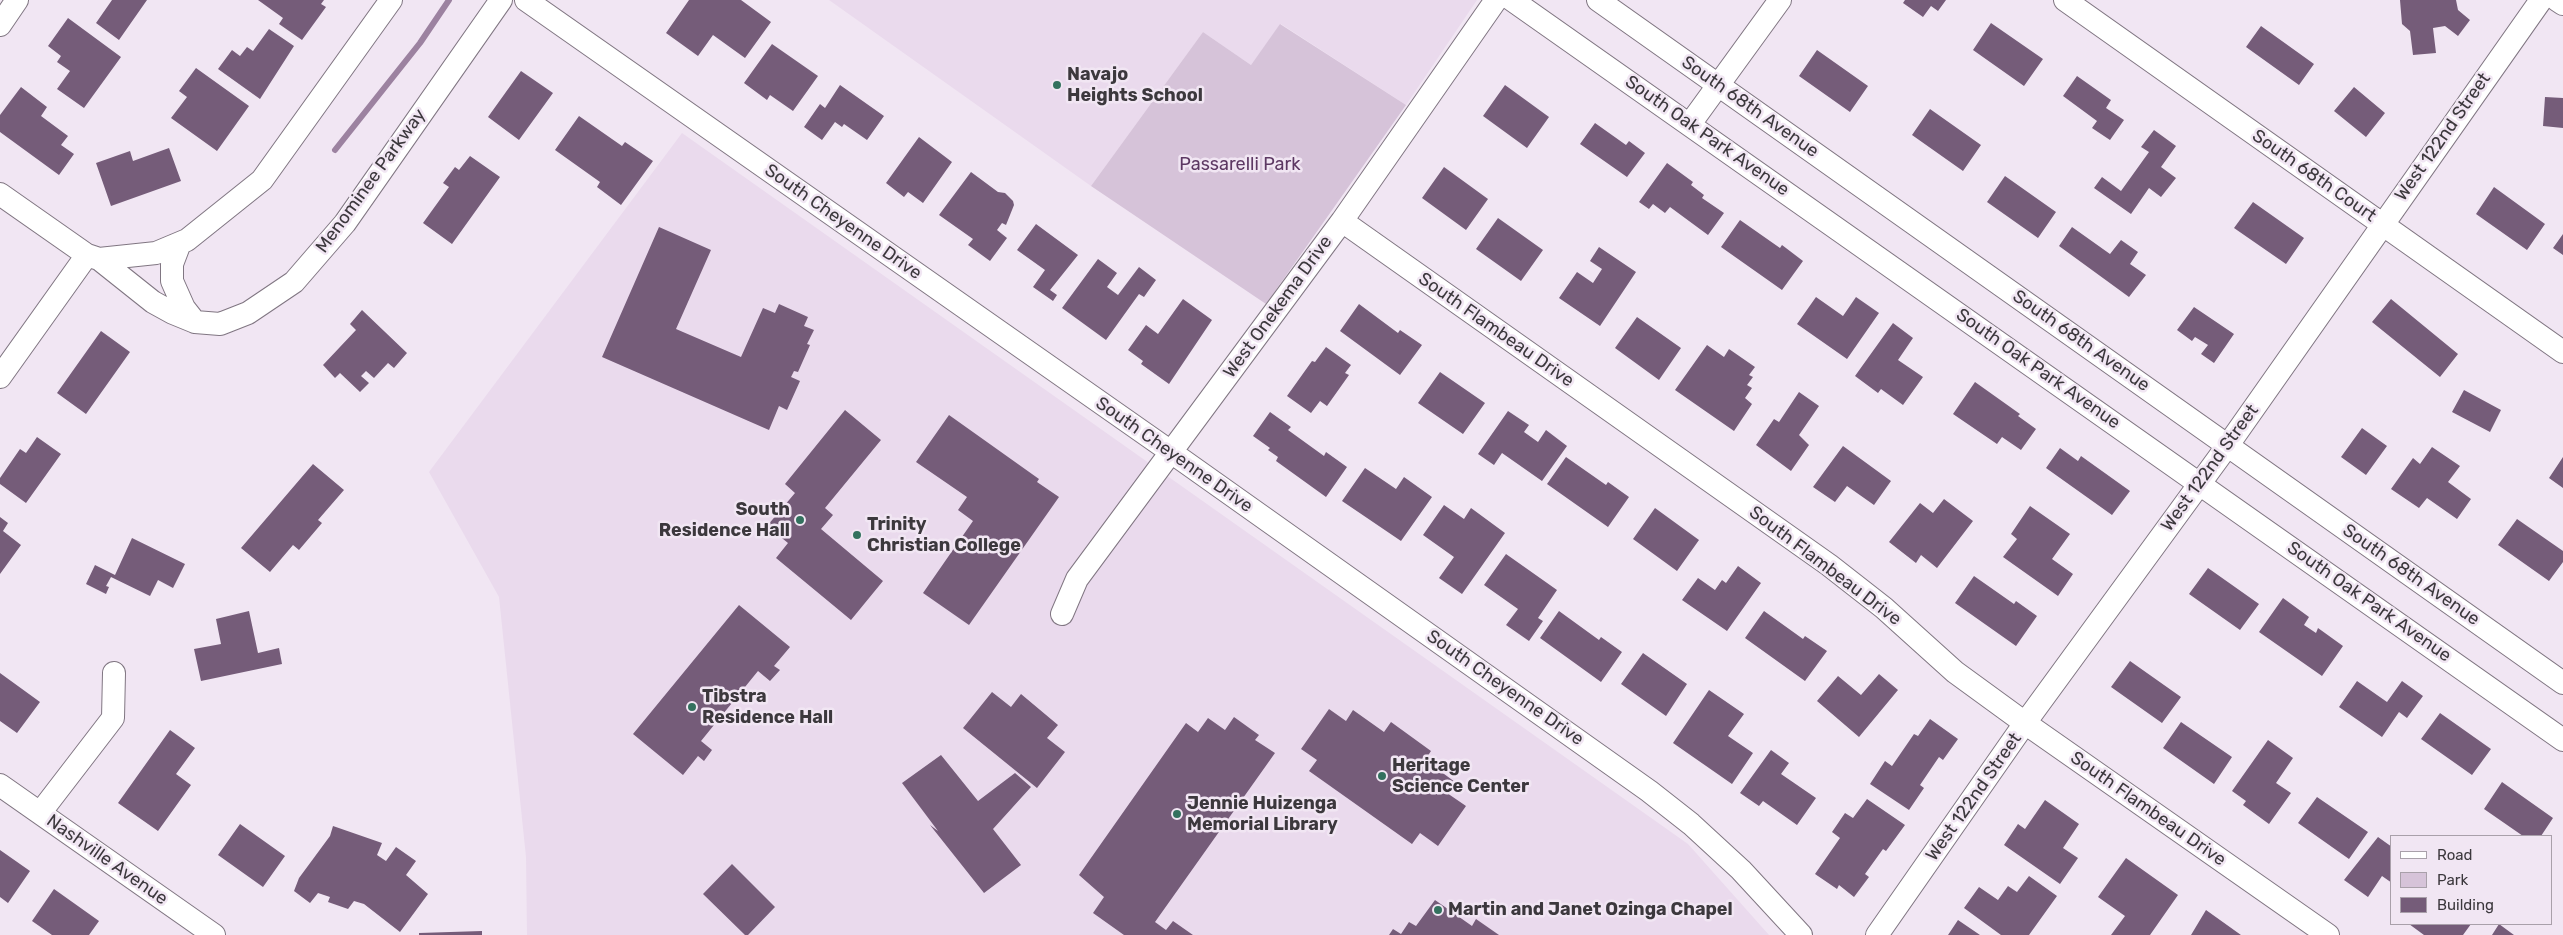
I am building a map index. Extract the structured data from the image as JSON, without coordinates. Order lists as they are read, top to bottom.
{
  "streets": {
    "street": [
      "South 68th Avenue",
      "South Oak Park Avenue",
      "West 122nd Street",
      "South 68th Court",
      "Menominee Parkway",
      "South Cheyenne Drive",
      "West Onekema Drive",
      "South Flambeau Drive",
      "Nashville Avenue"
    ]
  },
  "crossings": [
    ["South 68th Avenue", "West 122nd Street"],
    ["South Oak Park Avenue", "West 122nd Street"],
    ["West 122nd Street", "South 68th Court"],
    ["West 122nd Street", "South Flambeau Drive"],
    ["South Cheyenne Drive", "West Onekema Drive"],
    ["West Onekema Drive", "South Flambeau Drive"]
  ],
  "parks": ["Passarelli Park"],
  "places": [
    "Navajo Heights School",
    "South Residence Hall",
    "Trinity Christian College",
    "Tibstra Residence Hall",
    "Heritage Science Center",
    "Jennie Huizenga Memorial Library",
    "Martin and Janet Ozinga Chapel"
  ],
  "legend": ["Road", "Park", "Building"]
}
